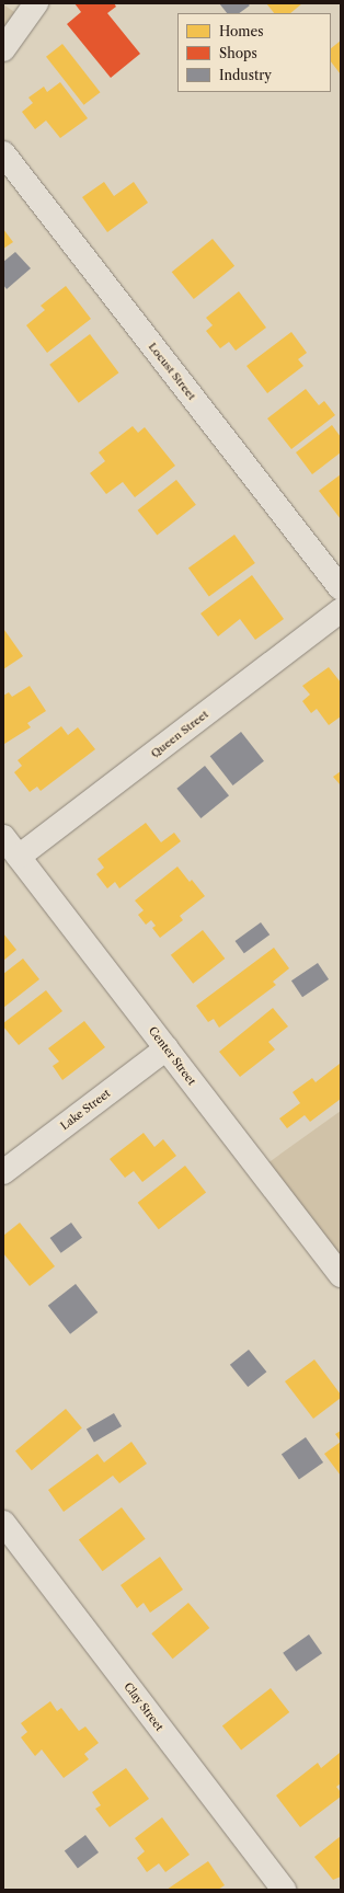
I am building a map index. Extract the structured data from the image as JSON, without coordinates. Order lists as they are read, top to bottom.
{
  "streets": {
    "street": [
      "Locust Street",
      "Queen Street",
      "Center Street",
      "Lake Street",
      "Clay Street"
    ]
  },
  "crossings": [
    ["Queen Street", "Center Street"],
    ["Center Street", "Lake Street"]
  ],
  "legend": ["Homes", "Shops", "Industry"]
}
